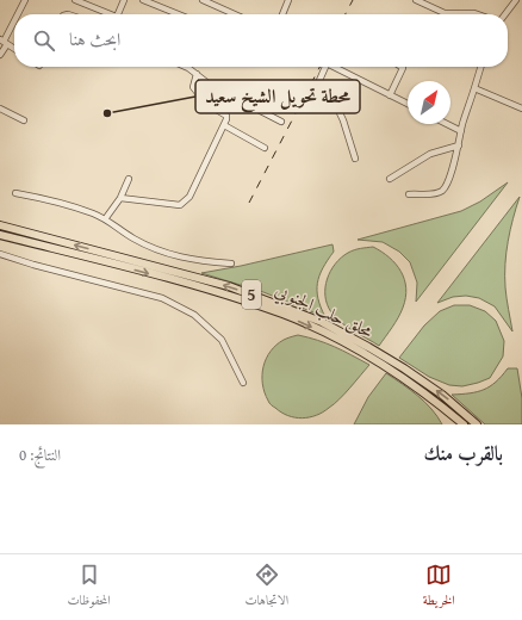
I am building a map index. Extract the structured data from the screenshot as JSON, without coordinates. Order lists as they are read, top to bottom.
{
  "streets": {
    "highway": ["5", "محلق حلب الجنوبي"]
  },
  "places": ["محطة تحويل الشيخ سعيد"],
  "north": "top right",
  "page": {
    "search": "ابحث هنا",
    "heading": ["بالقرب منك", "النتائج: 0"],
    "nav": ["الخريطة", "الاتجاهات", "المحفوظات"]
  }
}
